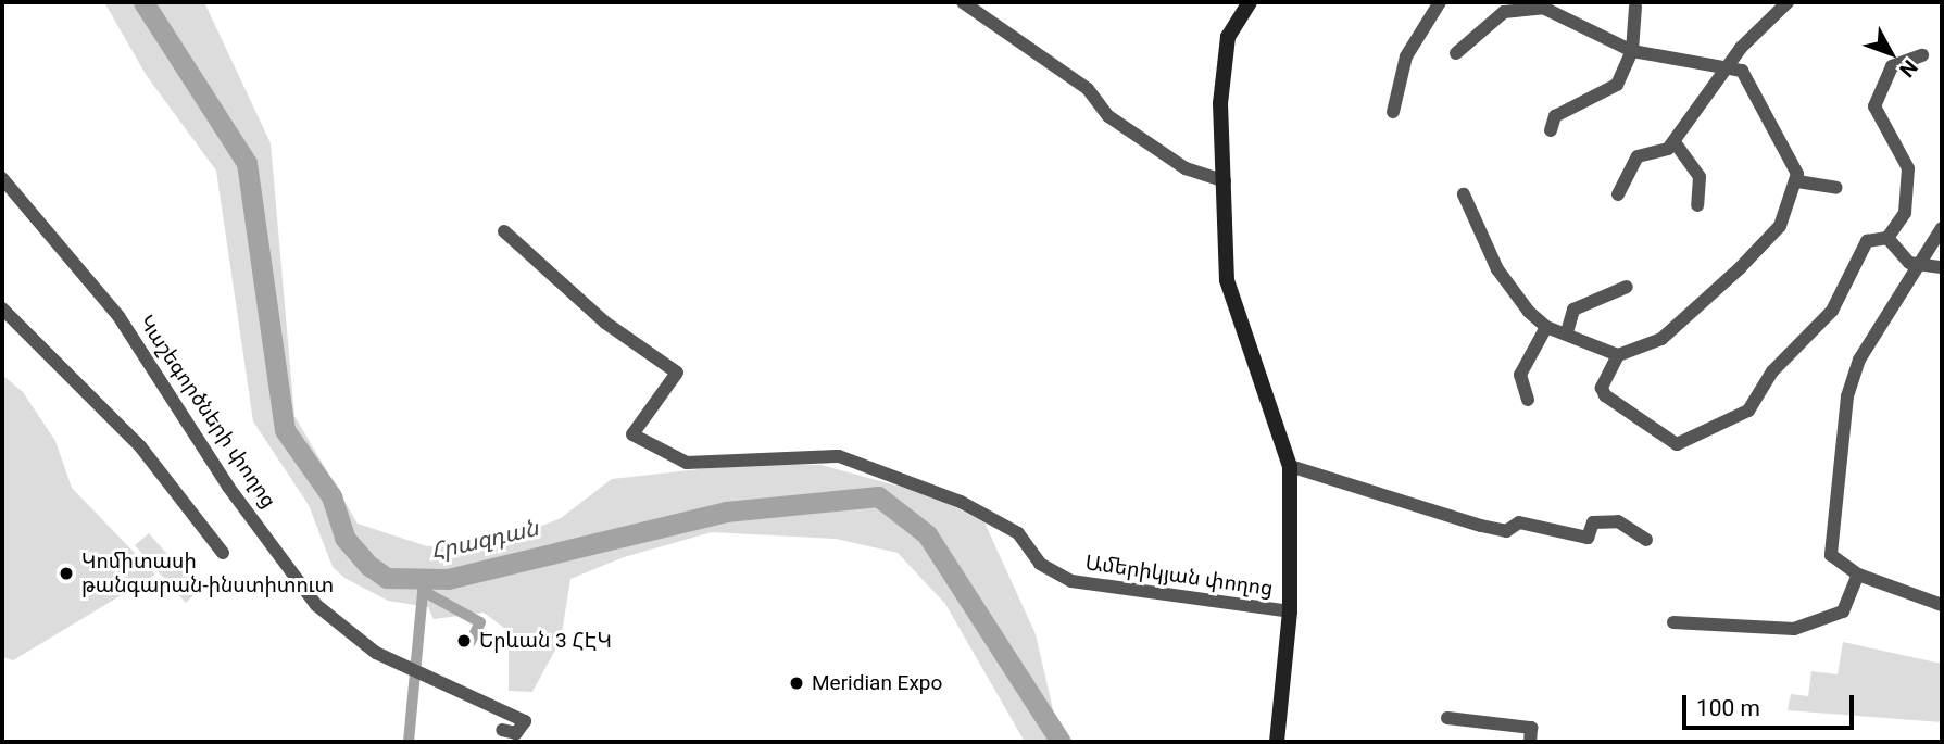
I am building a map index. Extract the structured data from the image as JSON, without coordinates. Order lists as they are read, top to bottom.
{
  "streets": {
    "street": ["Կաշեգործների փողոց", "Ամերիկյան փողոց"]
  },
  "water": ["Հրազդան"],
  "places": ["Կոմիտասի թանգարան-ինստիտուտ", "Երևան 3 ՀԷԿ", "Meridian Expo"],
  "scale_bar": "100 m",
  "north": "bottom right"
}
